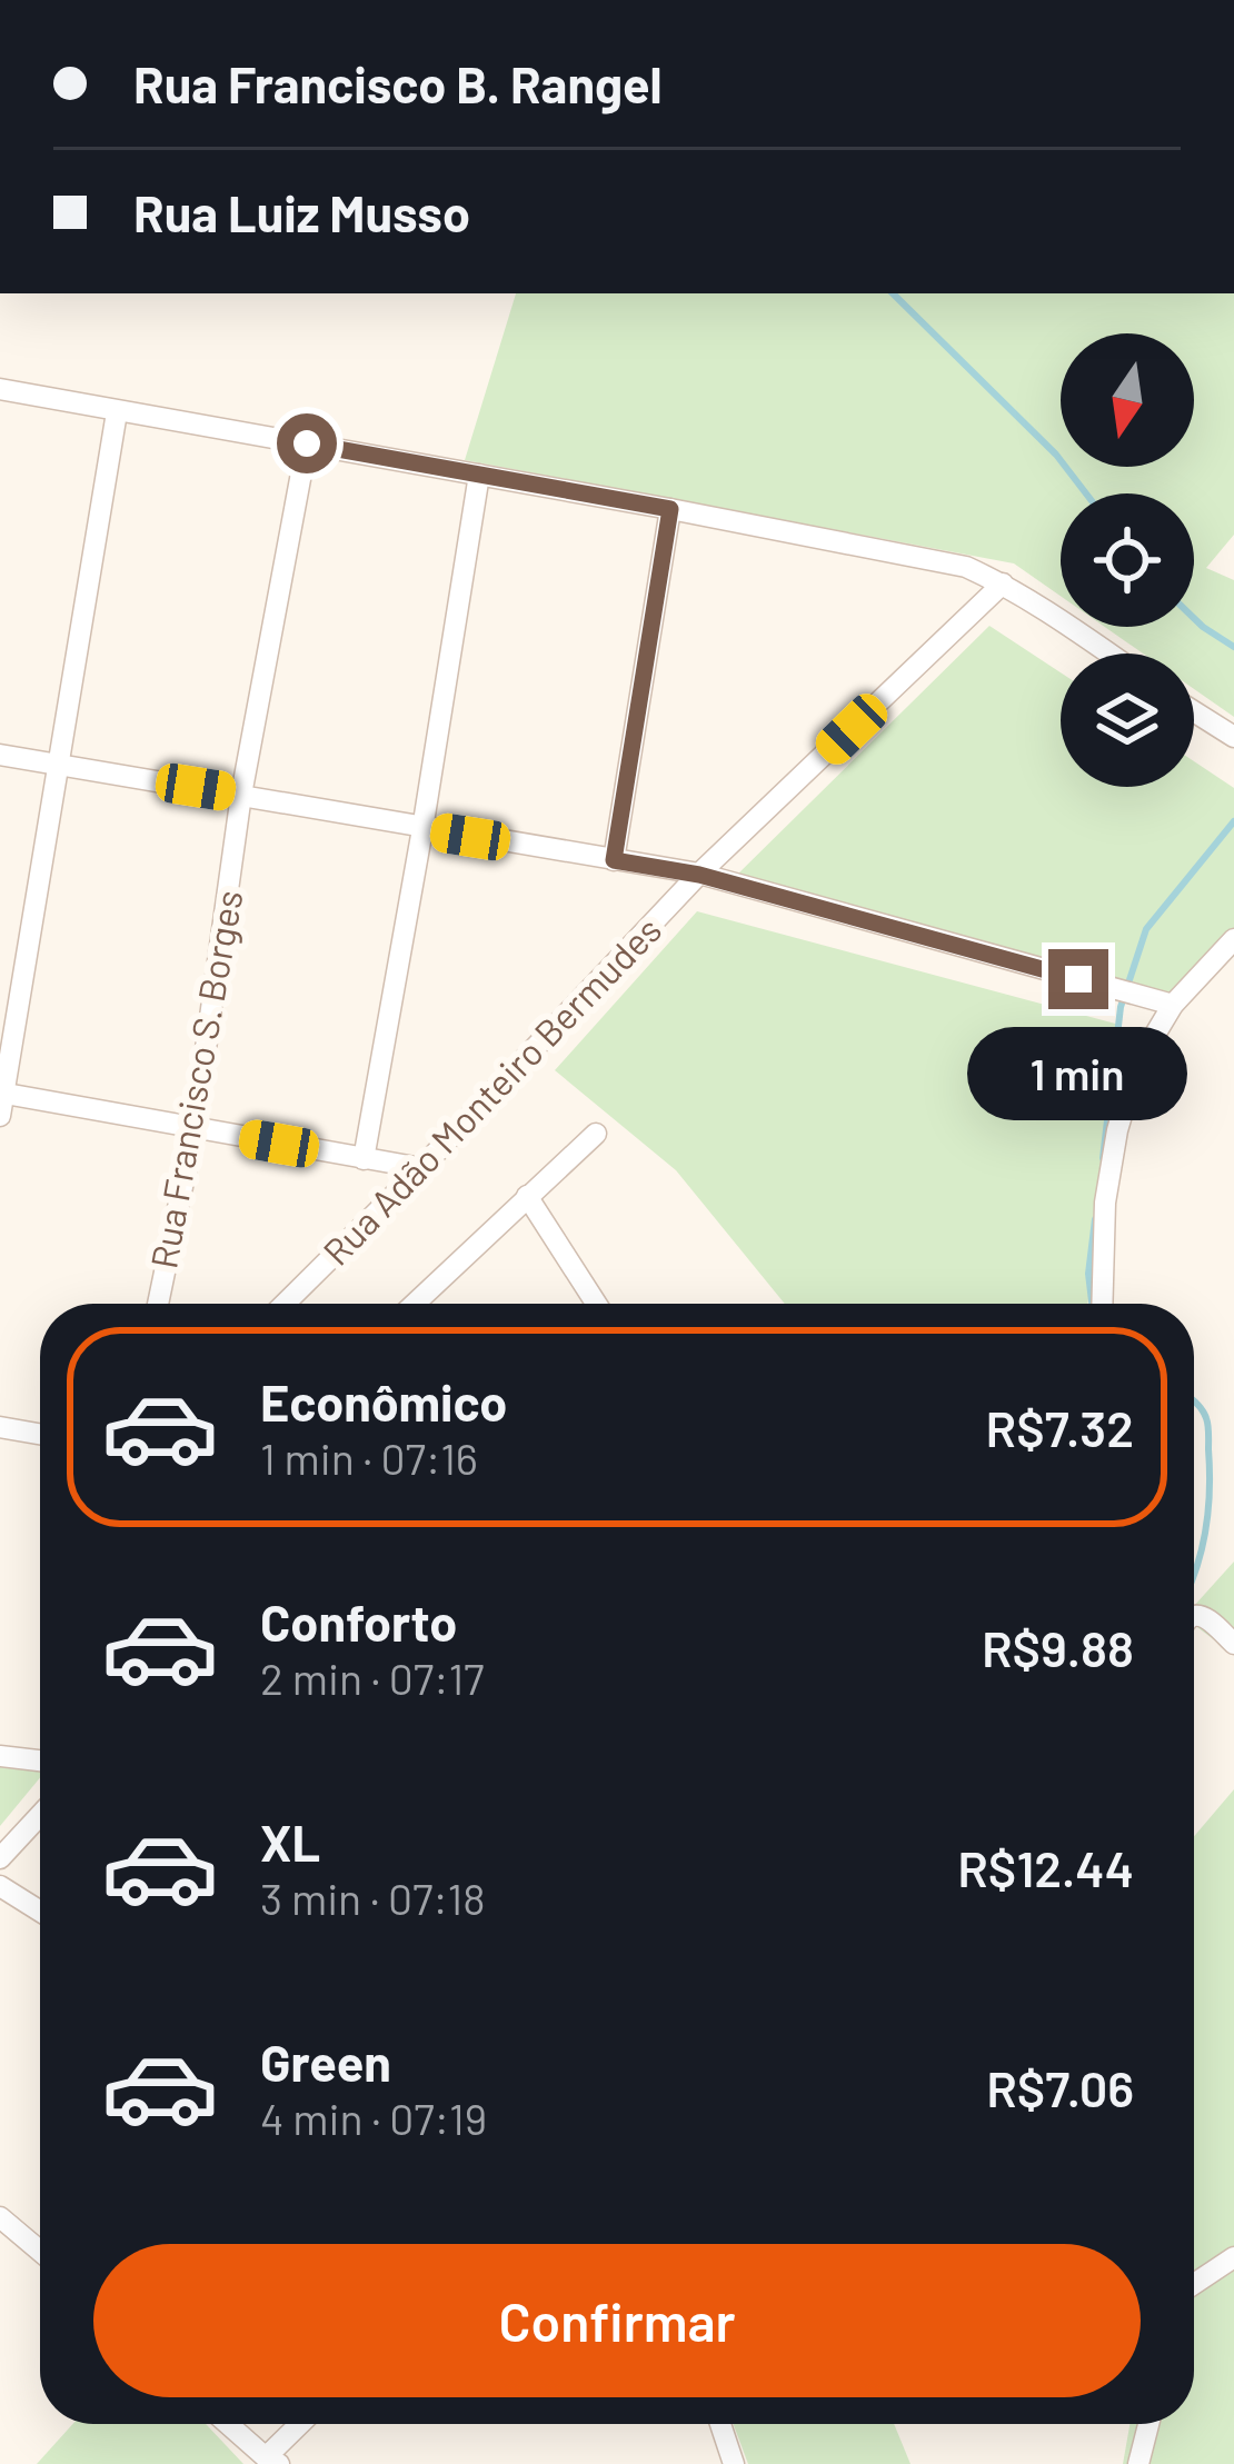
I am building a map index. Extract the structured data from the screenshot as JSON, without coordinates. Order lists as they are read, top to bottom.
{
  "streets": {
    "street": ["Rua Francisco S. Borges", "Rua Adão Monteiro Bermudes"]
  },
  "north": "bottom",
  "page": {
    "banner": ["Rua Francisco B. Rangel", "Rua Luiz Musso"],
    "bubble": "1 min",
    "list": [
      {
        "name": "Econômico",
        "note": "1 min · 07:16",
        "value": "R$7.32"
      },
      {
        "name": "Conforto",
        "note": "2 min · 07:17",
        "value": "R$9.88"
      },
      {
        "name": "XL",
        "note": "3 min · 07:18",
        "value": "R$12.44"
      },
      {
        "name": "Green",
        "note": "4 min · 07:19",
        "value": "R$7.06"
      }
    ],
    "buttons": "Confirmar"
  }
}
